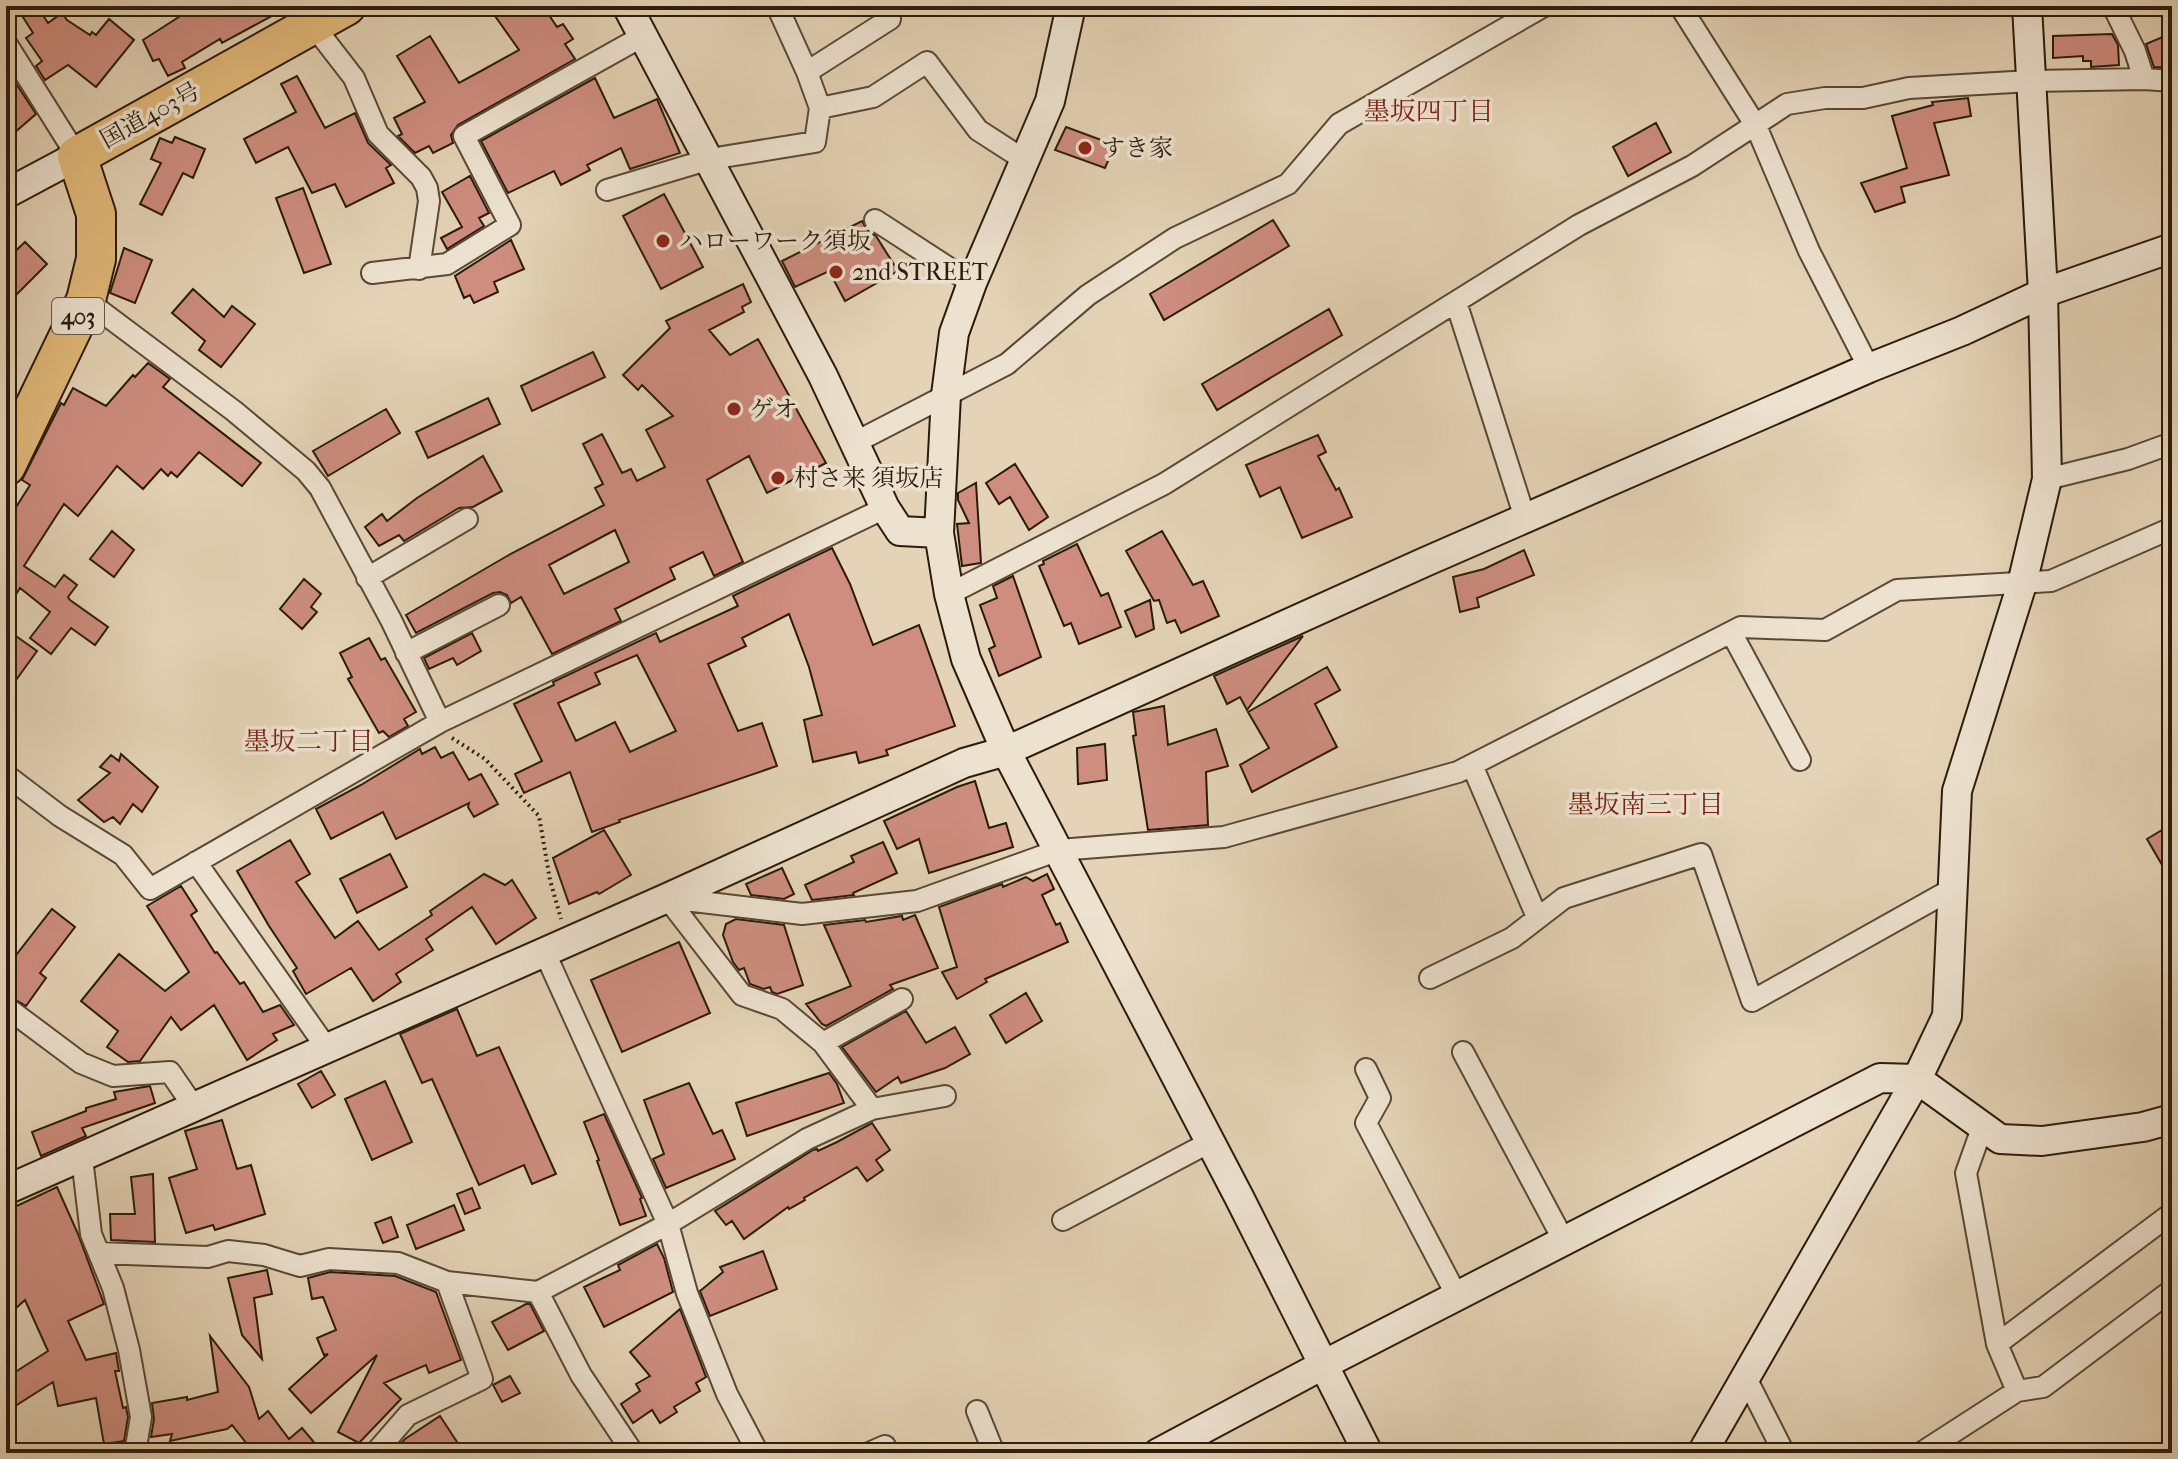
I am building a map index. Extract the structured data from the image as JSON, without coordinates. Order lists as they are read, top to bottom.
{
  "streets": {
    "highway": ["国道403号", "403"]
  },
  "districts": ["墨坂四丁目", "墨坂二丁目", "墨坂南三丁目"],
  "places": [
    "すき家",
    "ハローワーク須坂",
    "2nd STREET",
    "ゲオ",
    "村さ来 須坂店"
  ]
}
